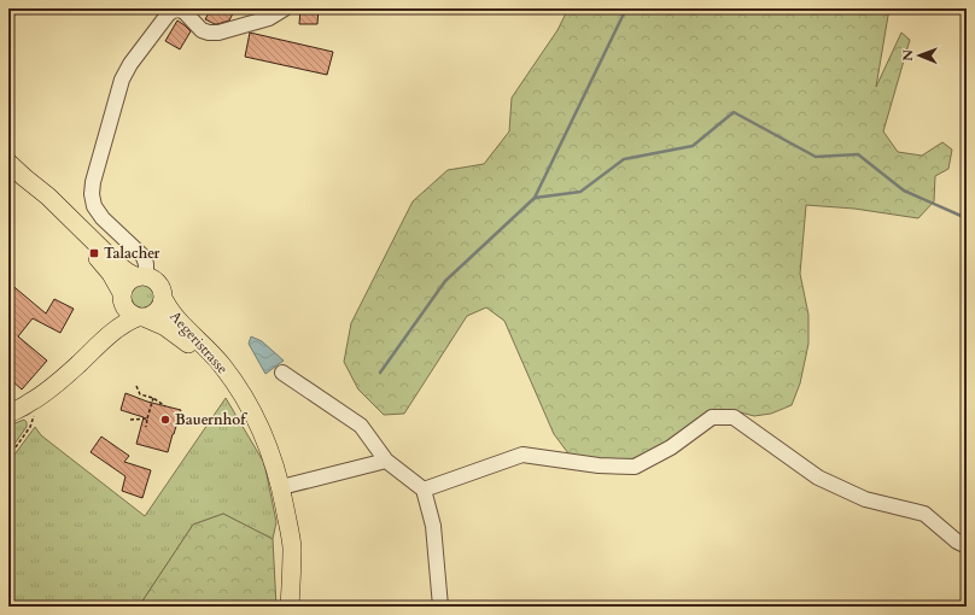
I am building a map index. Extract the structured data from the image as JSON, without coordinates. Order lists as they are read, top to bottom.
{
  "streets": {
    "main road": ["Aegeristrasse"]
  },
  "places": {
    "transit": ["Talacher"],
    "other": ["Bauernhof"]
  },
  "north": "left"
}
